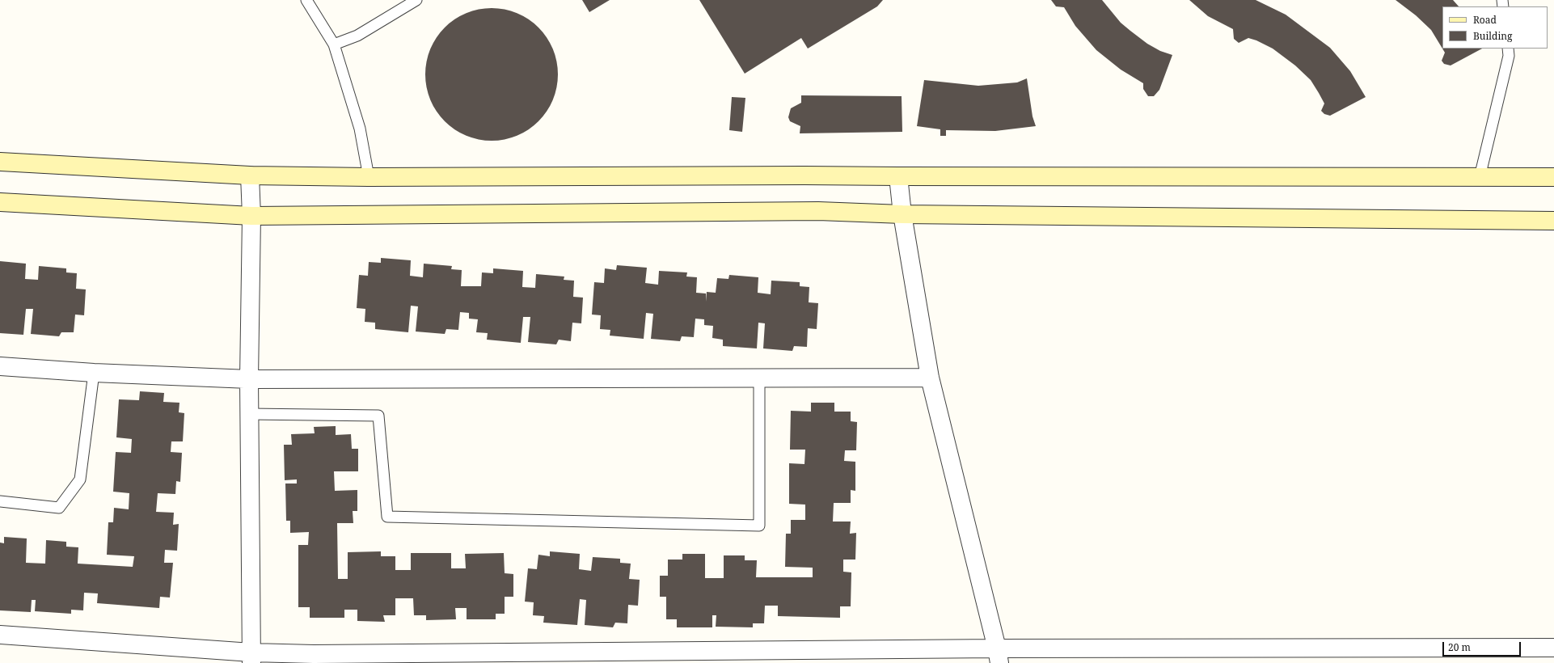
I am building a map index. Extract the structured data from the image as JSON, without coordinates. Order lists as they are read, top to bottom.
{
  "legend": ["Road", "Building"],
  "scale_bar": "20 m"
}
